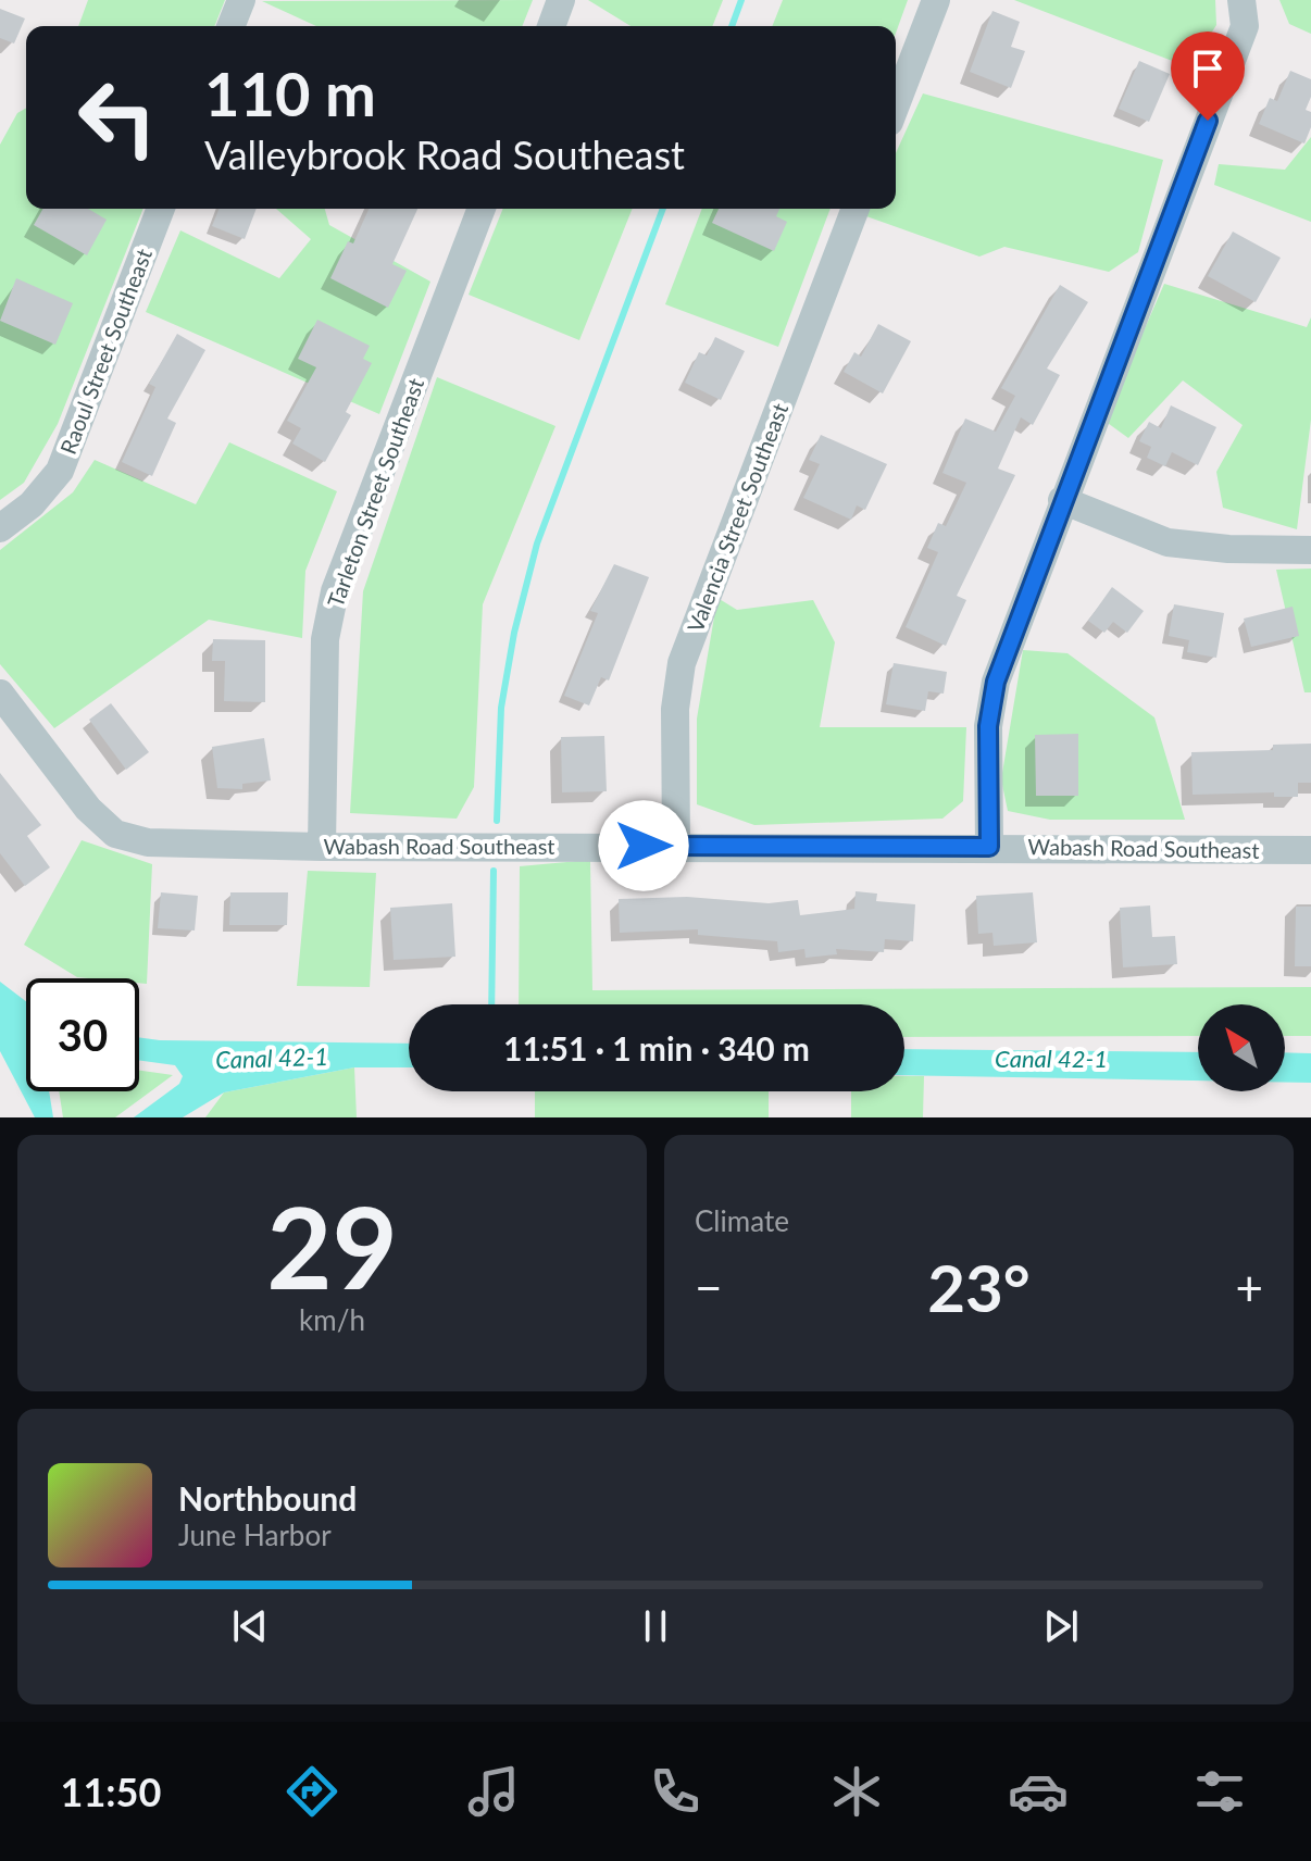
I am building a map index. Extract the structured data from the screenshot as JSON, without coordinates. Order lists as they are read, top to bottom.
{
  "streets": {
    "street": [
      "Raoul Street Southeast",
      "Tarleton Street Southeast",
      "Valencia Street Southeast",
      "Wabash Road Southeast"
    ]
  },
  "crossings": [
    ["Tarleton Street Southeast", "Wabash Road Southeast"],
    ["Valencia Street Southeast", "Wabash Road Southeast"]
  ],
  "water": ["Canal 42-1"],
  "north": "top left",
  "page": {
    "turn": ["110 m", "Valleybrook Road Southeast"],
    "limit": "30",
    "trip": "11:51 · 1 min · 340 m",
    "tile": [
      ["29", "km/h"],
      "Climate"
    ],
    "heat": ["−", "23°", "+"],
    "song": ["Northbound", "June Harbor"],
    "tabs": "11:50"
  }
}
